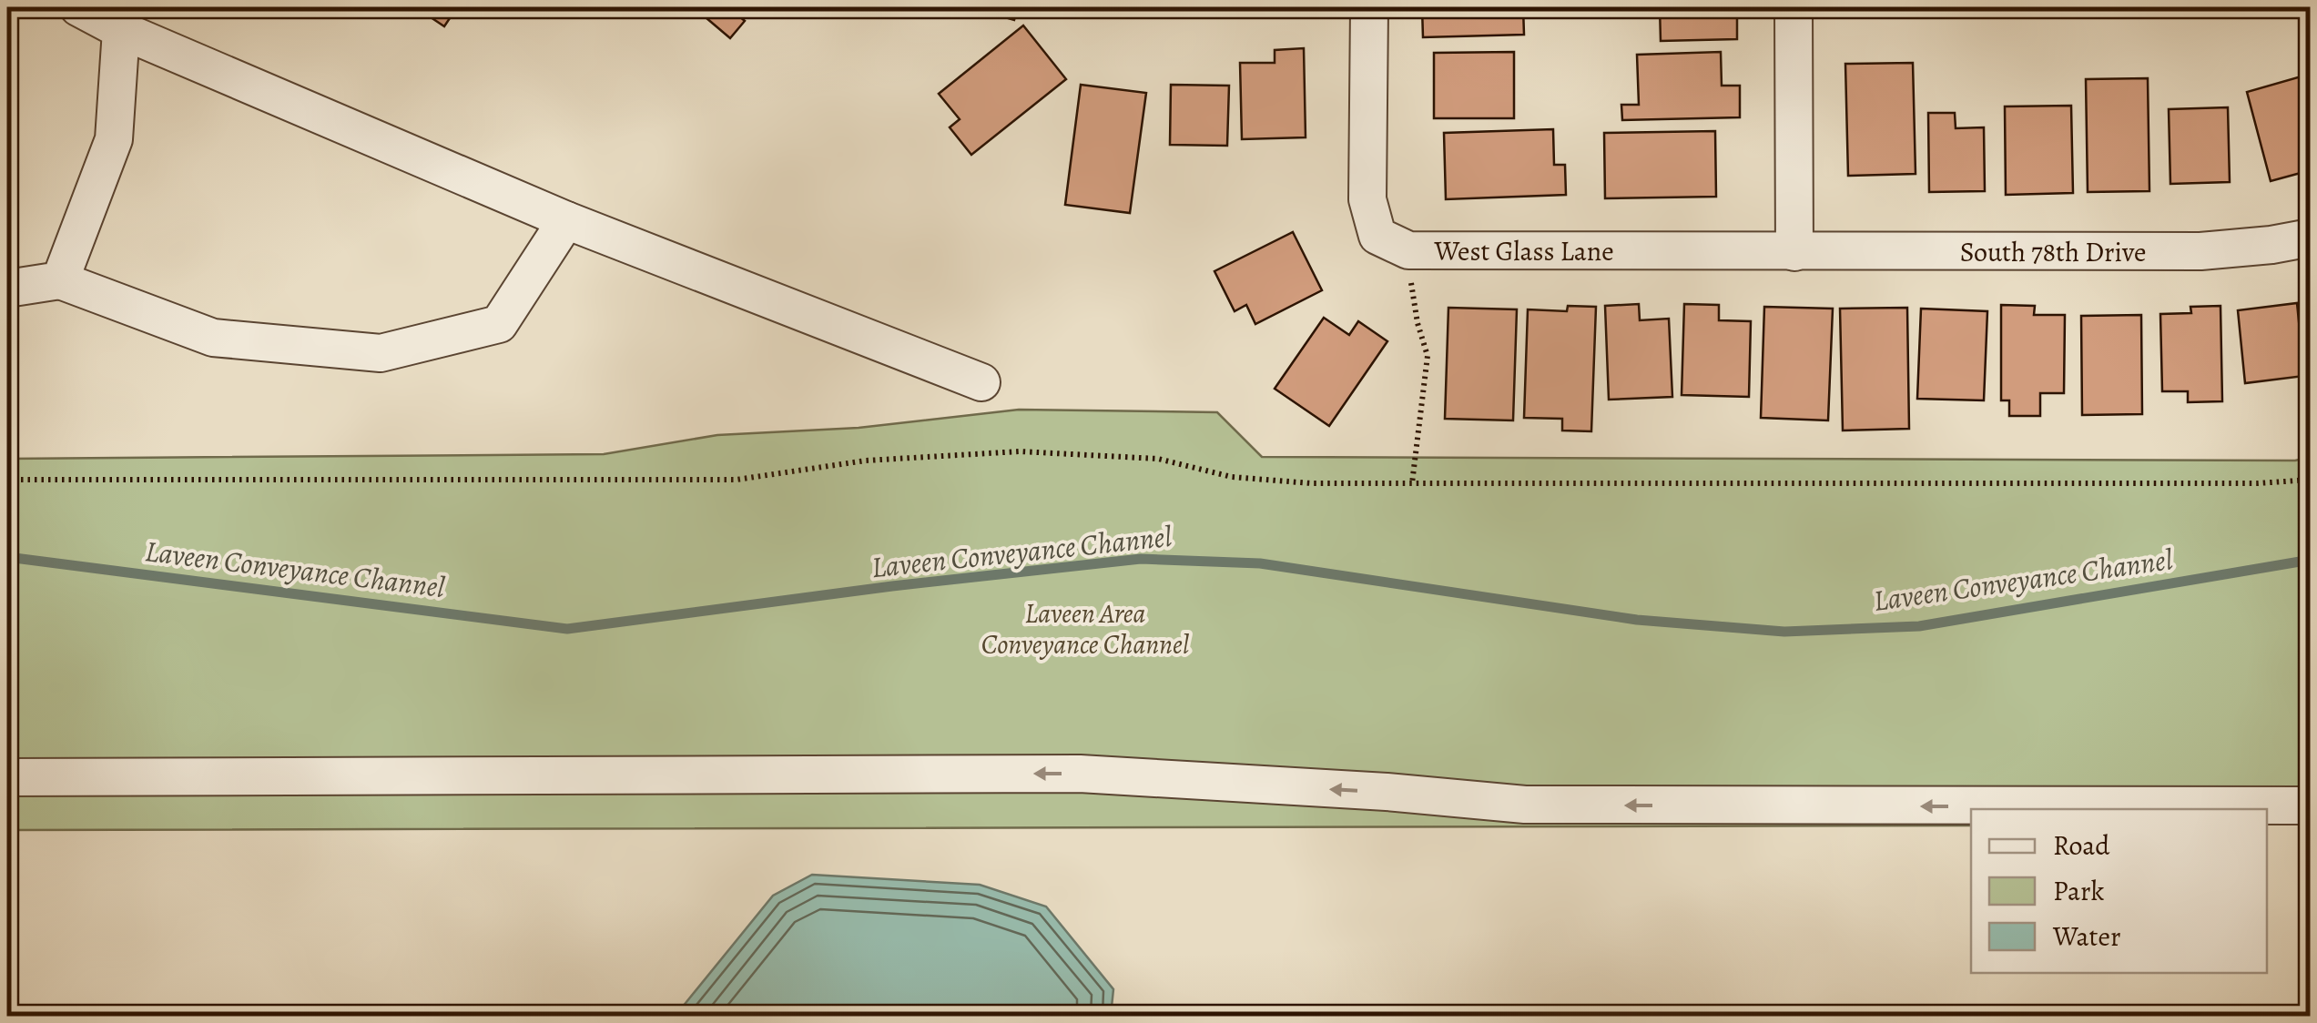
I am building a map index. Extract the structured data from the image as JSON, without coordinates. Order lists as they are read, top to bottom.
{
  "streets": {
    "street": ["West Glass Lane", "South 78th Drive"]
  },
  "crossings": [
    ["West Glass Lane", "South 78th Drive"]
  ],
  "water": ["Laveen Conveyance Channel"],
  "parks": ["Laveen Area Conveyance Channel"],
  "legend": ["Road", "Park", "Water"]
}
